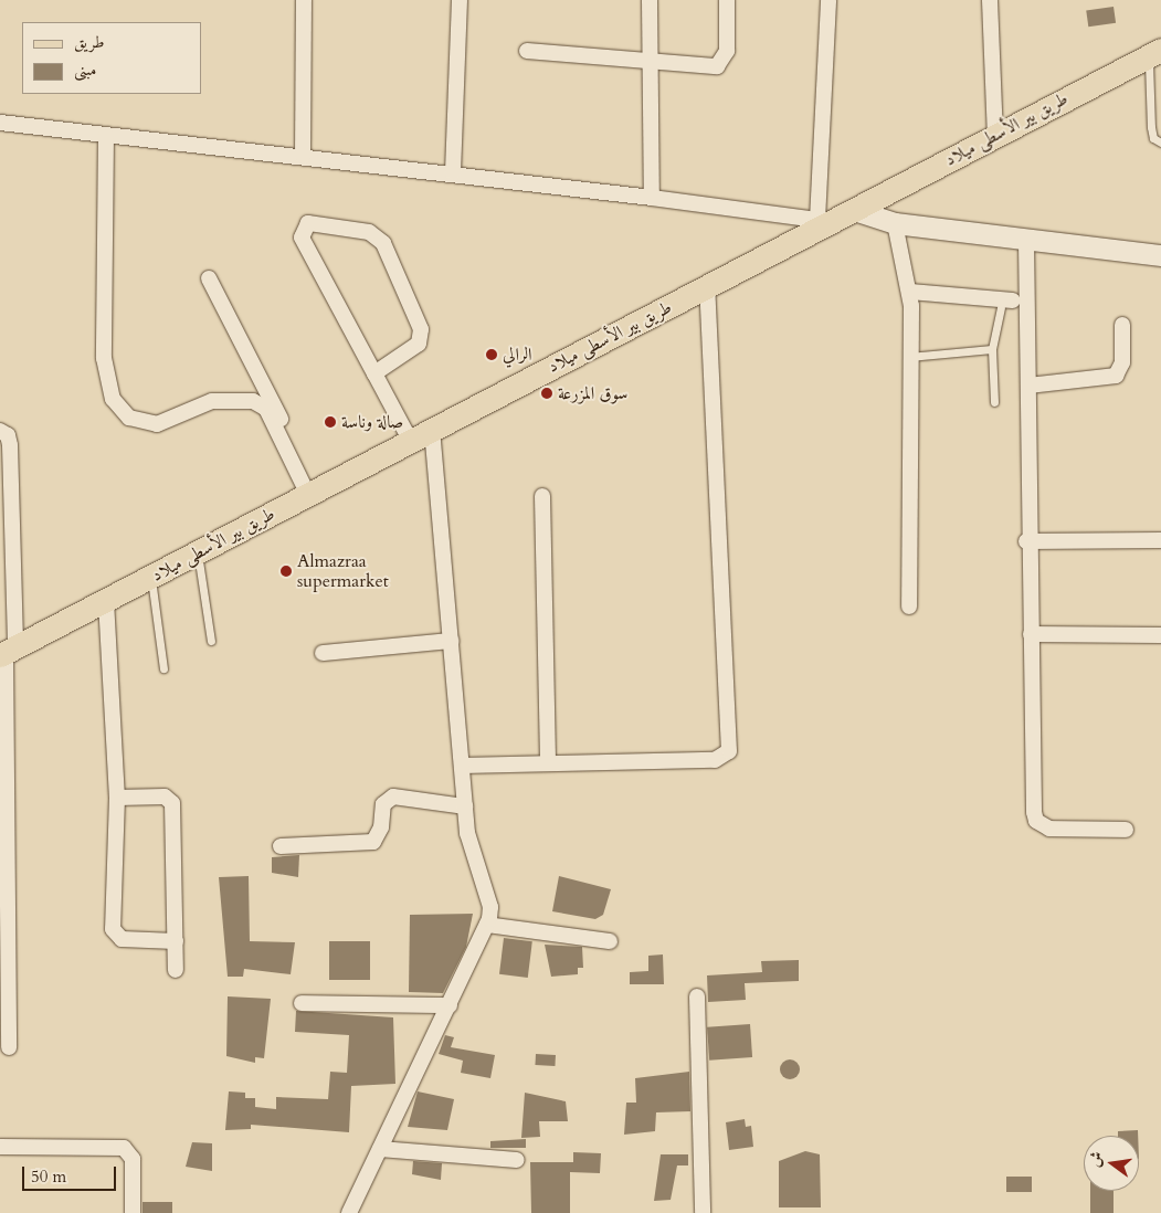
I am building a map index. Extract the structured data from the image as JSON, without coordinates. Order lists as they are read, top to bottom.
{
  "streets": {
    "main road": ["طريق بير الأسطى ميلاد"]
  },
  "places": [
    "الرالي",
    "سوق المزرعة",
    "صالة وناسة",
    "Almazraa supermarket"
  ],
  "legend": ["طريق", "مبنى"],
  "scale_bar": "50 m",
  "north": "left"
}
